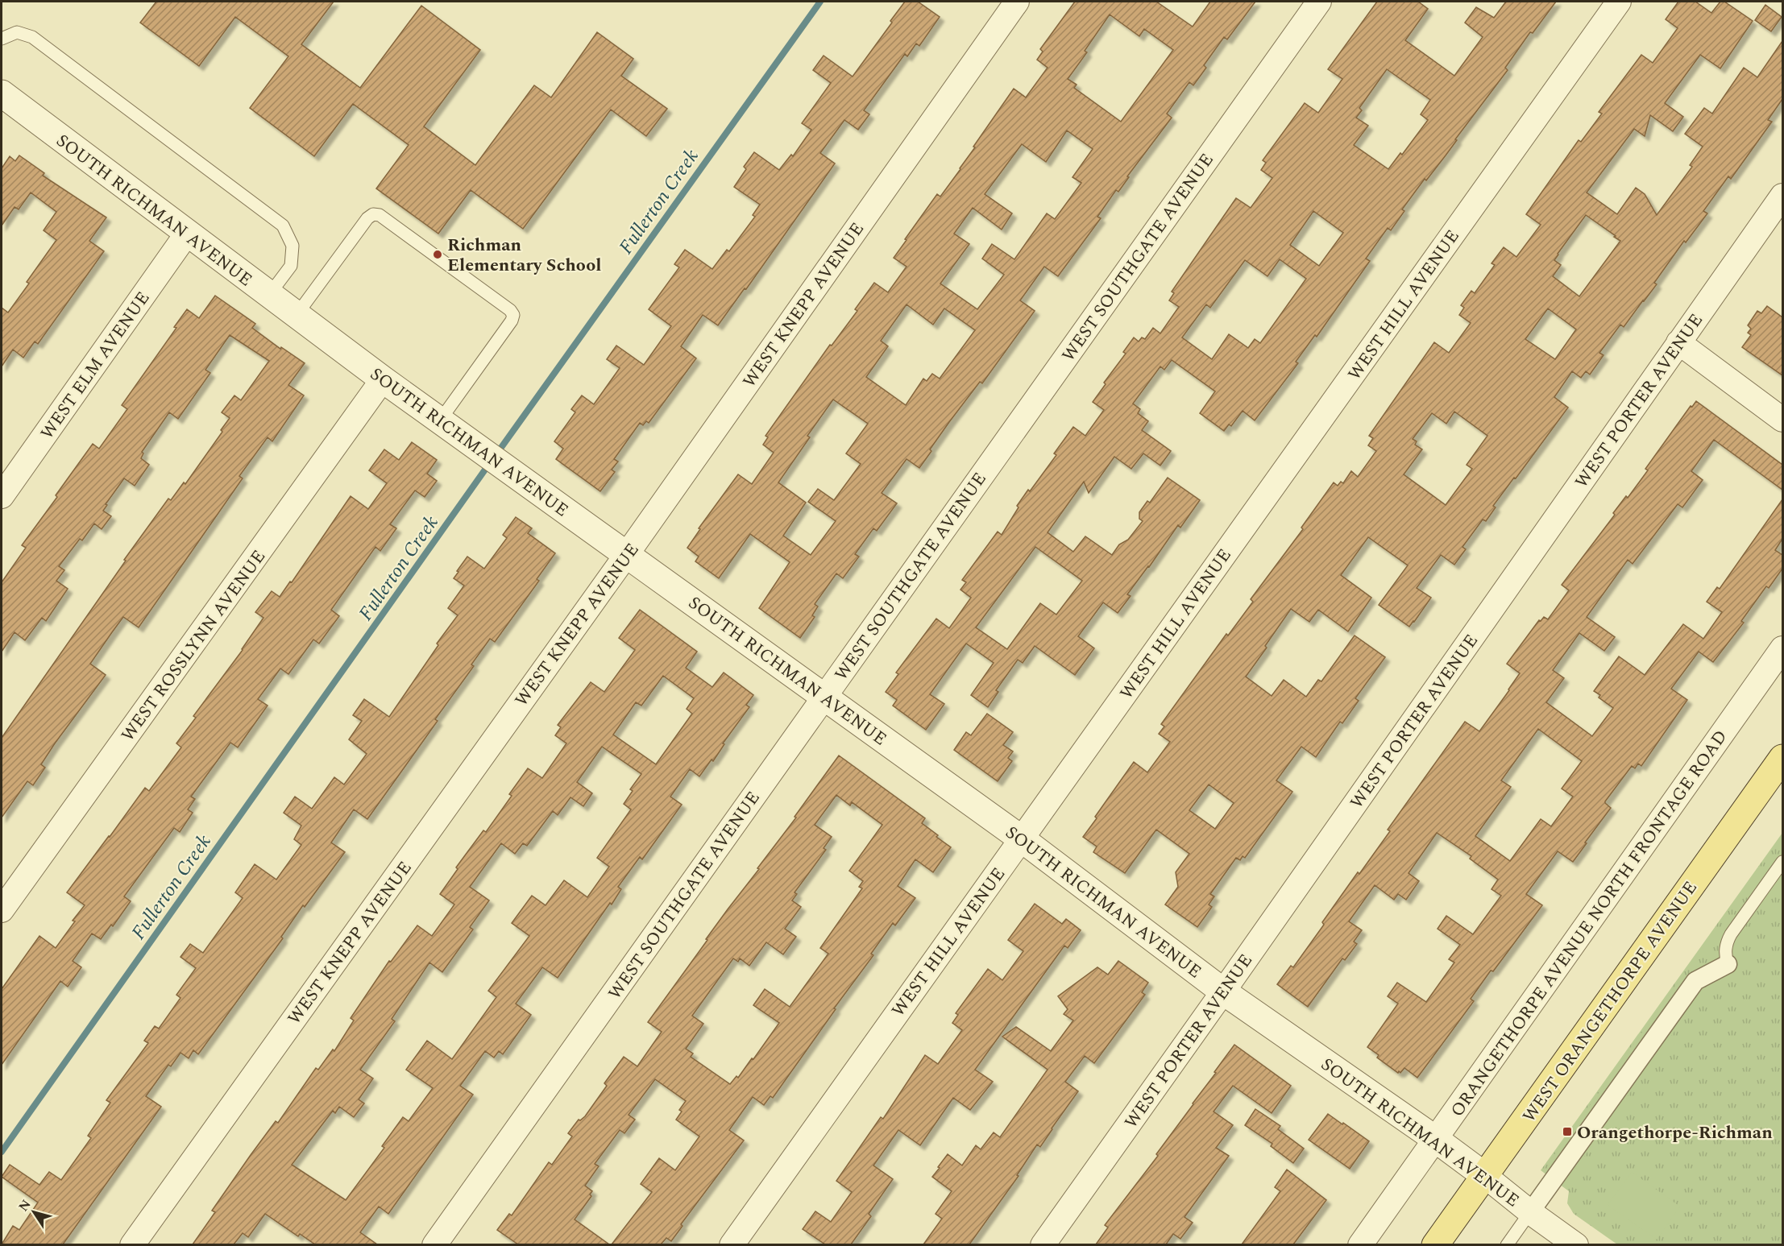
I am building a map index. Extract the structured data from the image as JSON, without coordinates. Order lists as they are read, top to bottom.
{
  "streets": {
    "main road": ["WEST ORANGETHORPE AVENUE"],
    "street": [
      "SOUTH RICHMAN AVENUE",
      "WEST SOUTHGATE AVENUE",
      "WEST KNEPP AVENUE",
      "WEST HILL AVENUE",
      "WEST ELM AVENUE",
      "WEST PORTER AVENUE",
      "WEST ROSSLYNN AVENUE",
      "ORANGETHORPE AVENUE NORTH FRONTAGE ROAD"
    ]
  },
  "crossings": [
    ["SOUTH RICHMAN AVENUE", "WEST SOUTHGATE AVENUE"],
    ["SOUTH RICHMAN AVENUE", "WEST KNEPP AVENUE"],
    ["SOUTH RICHMAN AVENUE", "WEST HILL AVENUE"],
    ["SOUTH RICHMAN AVENUE", "WEST ELM AVENUE"],
    ["SOUTH RICHMAN AVENUE", "WEST PORTER AVENUE"],
    ["SOUTH RICHMAN AVENUE", "WEST ROSSLYNN AVENUE"],
    ["SOUTH RICHMAN AVENUE", "ORANGETHORPE AVENUE NORTH FRONTAGE ROAD"],
    ["SOUTH RICHMAN AVENUE", "WEST ORANGETHORPE AVENUE"]
  ],
  "water": ["Fullerton Creek"],
  "places": {
    "other": ["Richman Elementary School"],
    "transit": ["Orangethorpe-Richman"]
  },
  "north": "top left"
}
